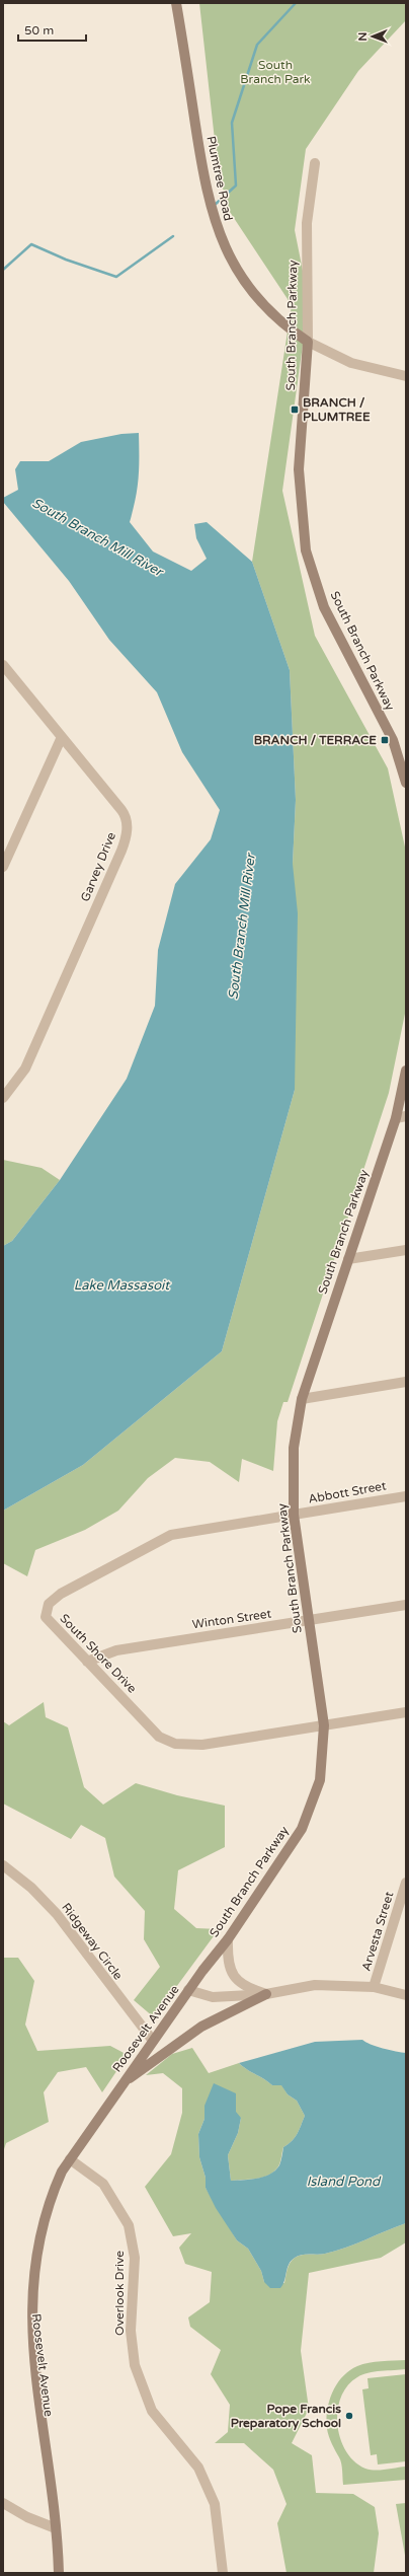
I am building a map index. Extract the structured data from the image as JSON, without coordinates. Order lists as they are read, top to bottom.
{
  "streets": {
    "main road": ["Plumtree Road", "South Branch Parkway", "Roosevelt Avenue"],
    "street": [
      "Garvey Drive",
      "Abbott Street",
      "Winton Street",
      "South Shore Drive",
      "Arvesta Street",
      "Ridgeway Circle",
      "Overlook Drive"
    ]
  },
  "crossings": [
    ["Plumtree Road", "South Branch Parkway"],
    ["South Branch Parkway", "Abbott Street"],
    ["South Branch Parkway", "Winton Street"],
    ["South Branch Parkway", "South Shore Drive"],
    ["South Branch Parkway", "Roosevelt Avenue"],
    ["Abbott Street", "South Shore Drive"],
    ["Winton Street", "South Shore Drive"],
    ["Arvesta Street", "Roosevelt Avenue"],
    ["Ridgeway Circle", "Roosevelt Avenue"],
    ["Roosevelt Avenue", "Overlook Drive"]
  ],
  "water": ["South Branch Mill River", "Lake Massasoit", "Island Pond"],
  "parks": ["South Branch Park"],
  "places": {
    "transit": ["BRANCH / PLUMTREE", "BRANCH / TERRACE"],
    "other": ["Pope Francis Preparatory School"]
  },
  "scale_bar": "50 m",
  "north": "left"
}
